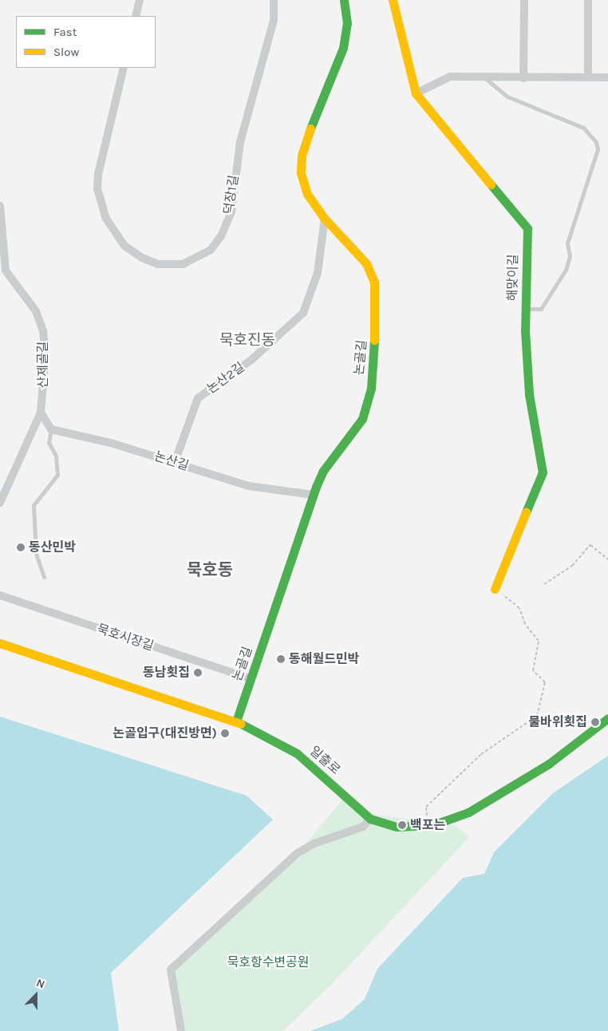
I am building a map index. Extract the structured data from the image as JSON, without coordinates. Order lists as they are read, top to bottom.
{
  "streets": {
    "street": [
      "덕장1길",
      "해맞이길",
      "논골길",
      "산제골길",
      "논산2길",
      "논산길",
      "묵호시장길",
      "일출로"
    ]
  },
  "crossings": [
    ["논골길", "논산2길"],
    ["논골길", "논산길"],
    ["논골길", "묵호시장길"],
    ["논골길", "일출로"],
    ["논산2길", "논산길"]
  ],
  "districts": ["묵호진동", "묵호동"],
  "parks": ["묵호항수변공원"],
  "places": [
    "동산민박",
    "동해월드민박",
    "동남횟집",
    "물바위횟집",
    "논골입구(대진방면)",
    "백포는"
  ],
  "legend": ["Fast", "Slow"],
  "north": "top"
}
